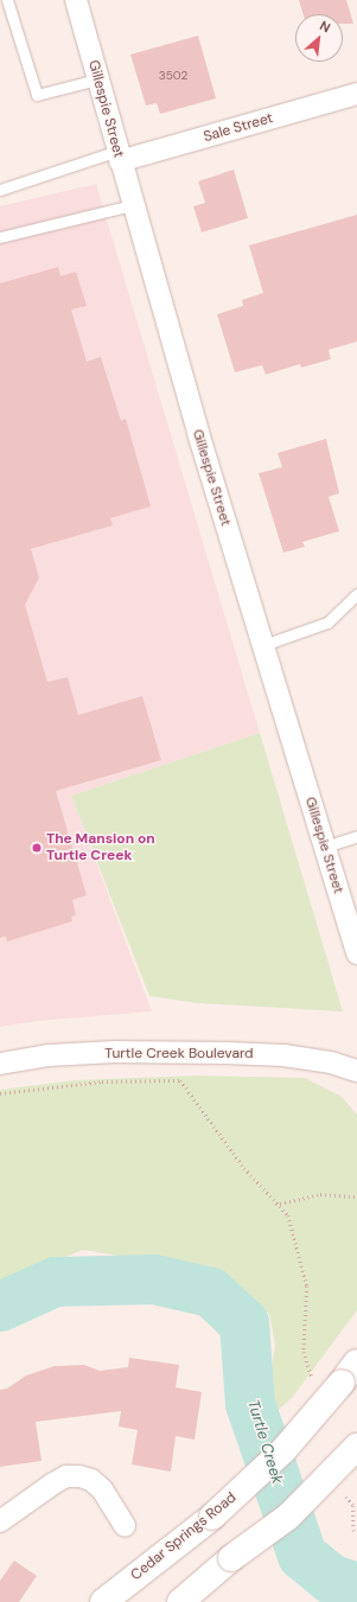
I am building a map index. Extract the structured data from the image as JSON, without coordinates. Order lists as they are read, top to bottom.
{
  "streets": {
    "main road": ["Cedar Springs Road"],
    "street": ["Gillespie Street", "Sale Street", "Turtle Creek Boulevard"]
  },
  "crossings": [
    ["Gillespie Street", "Sale Street"]
  ],
  "water": ["Turtle Creek"],
  "places": ["The Mansion on Turtle Creek"],
  "house_numbers": ["3502"],
  "north": "top right"
}
